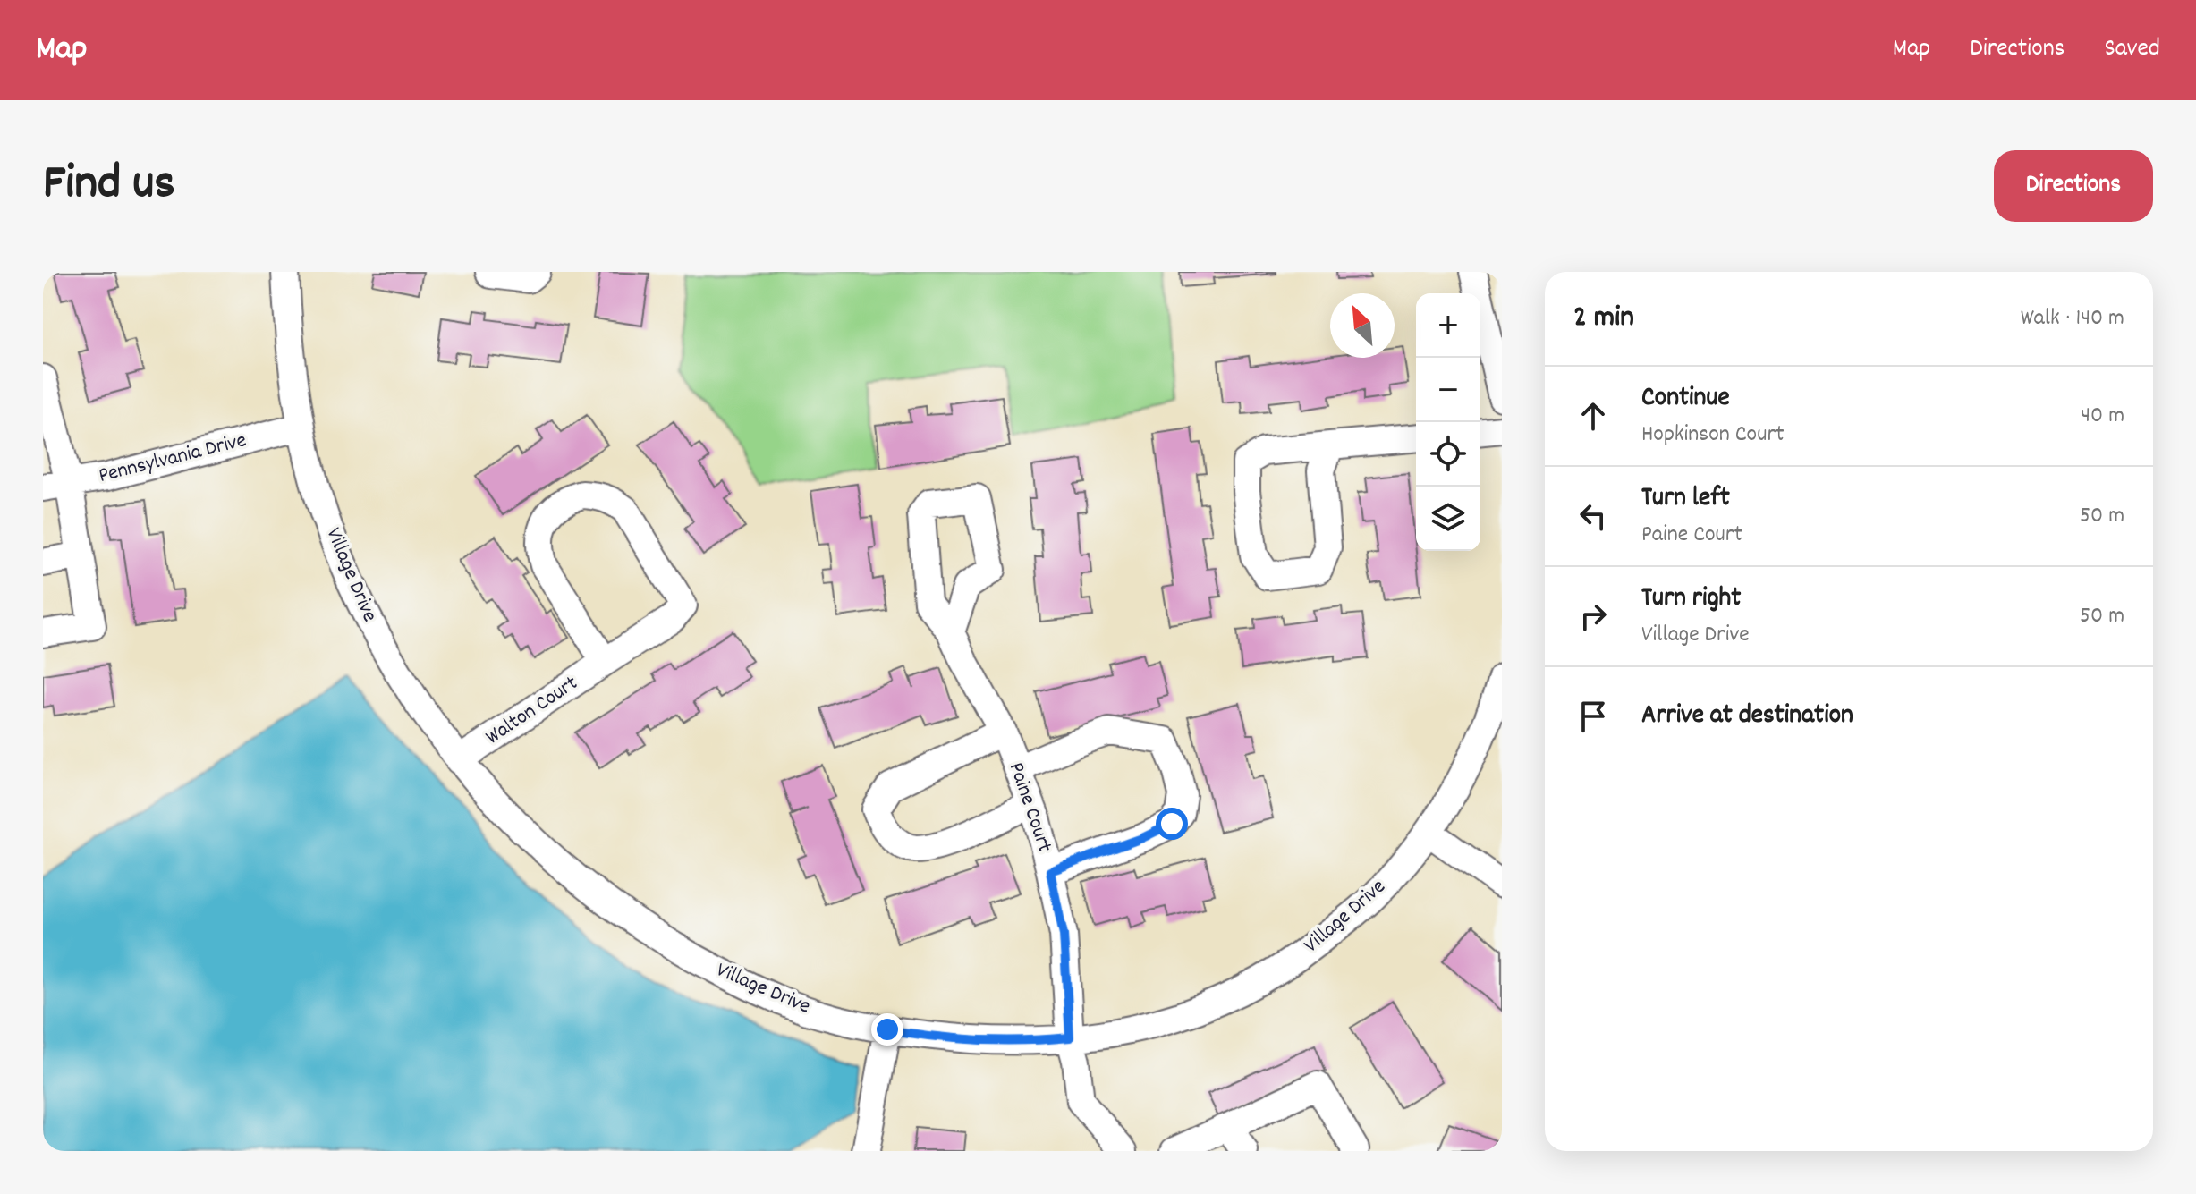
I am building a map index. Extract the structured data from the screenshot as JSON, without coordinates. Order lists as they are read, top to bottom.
{
  "streets": {
    "street": [
      "Pennsylvania Drive",
      "Village Drive",
      "Walton Court",
      "Paine Court"
    ]
  },
  "crossings": [
    ["Pennsylvania Drive", "Village Drive"],
    ["Village Drive", "Walton Court"],
    ["Village Drive", "Paine Court"]
  ],
  "north": "top left",
  "page": {
    "header": "Map",
    "nav": ["Map", "Directions", "Saved"],
    "title": "Find us",
    "buttons": "Directions",
    "heading": ["2 min", "Walk · 140 m"],
    "map_buttons": ["+", "−"],
    "list": [
      ["Continue", "Hopkinson Court", "40 m"],
      ["Turn left", "Paine Court", "50 m"],
      ["Turn right", "Village Drive", "50 m"],
      "Arrive at destination"
    ]
  }
}
